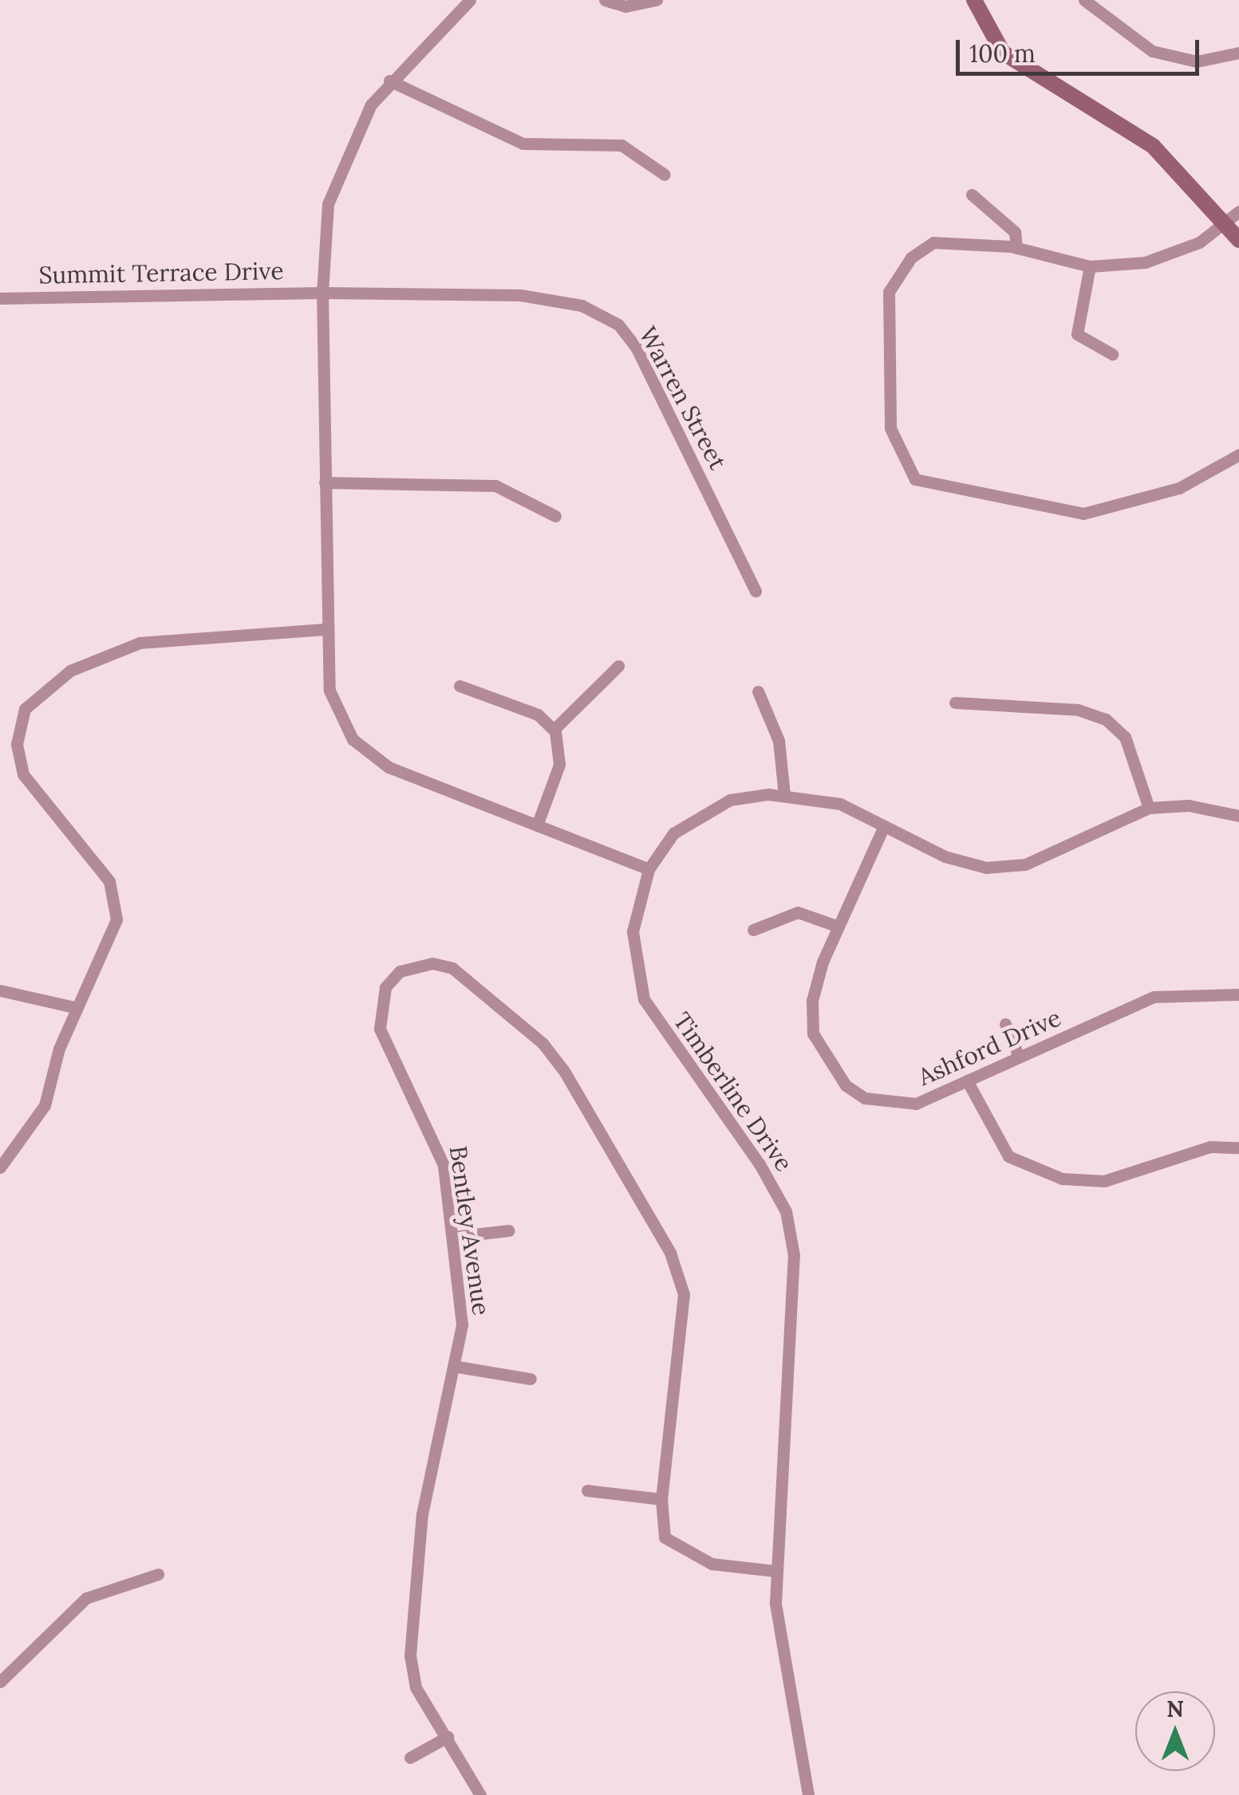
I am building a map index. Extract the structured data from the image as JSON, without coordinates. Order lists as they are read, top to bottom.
{
  "streets": {
    "street": [
      "Summit Terrace Drive",
      "Warren Street",
      "Ashford Drive",
      "Timberline Drive",
      "Bentley Avenue"
    ]
  },
  "crossings": [
    ["Summit Terrace Drive", "Warren Street"],
    ["Ashford Drive", "Timberline Drive"],
    ["Timberline Drive", "Bentley Avenue"]
  ],
  "scale_bar": "100 m",
  "north": "top"
}
